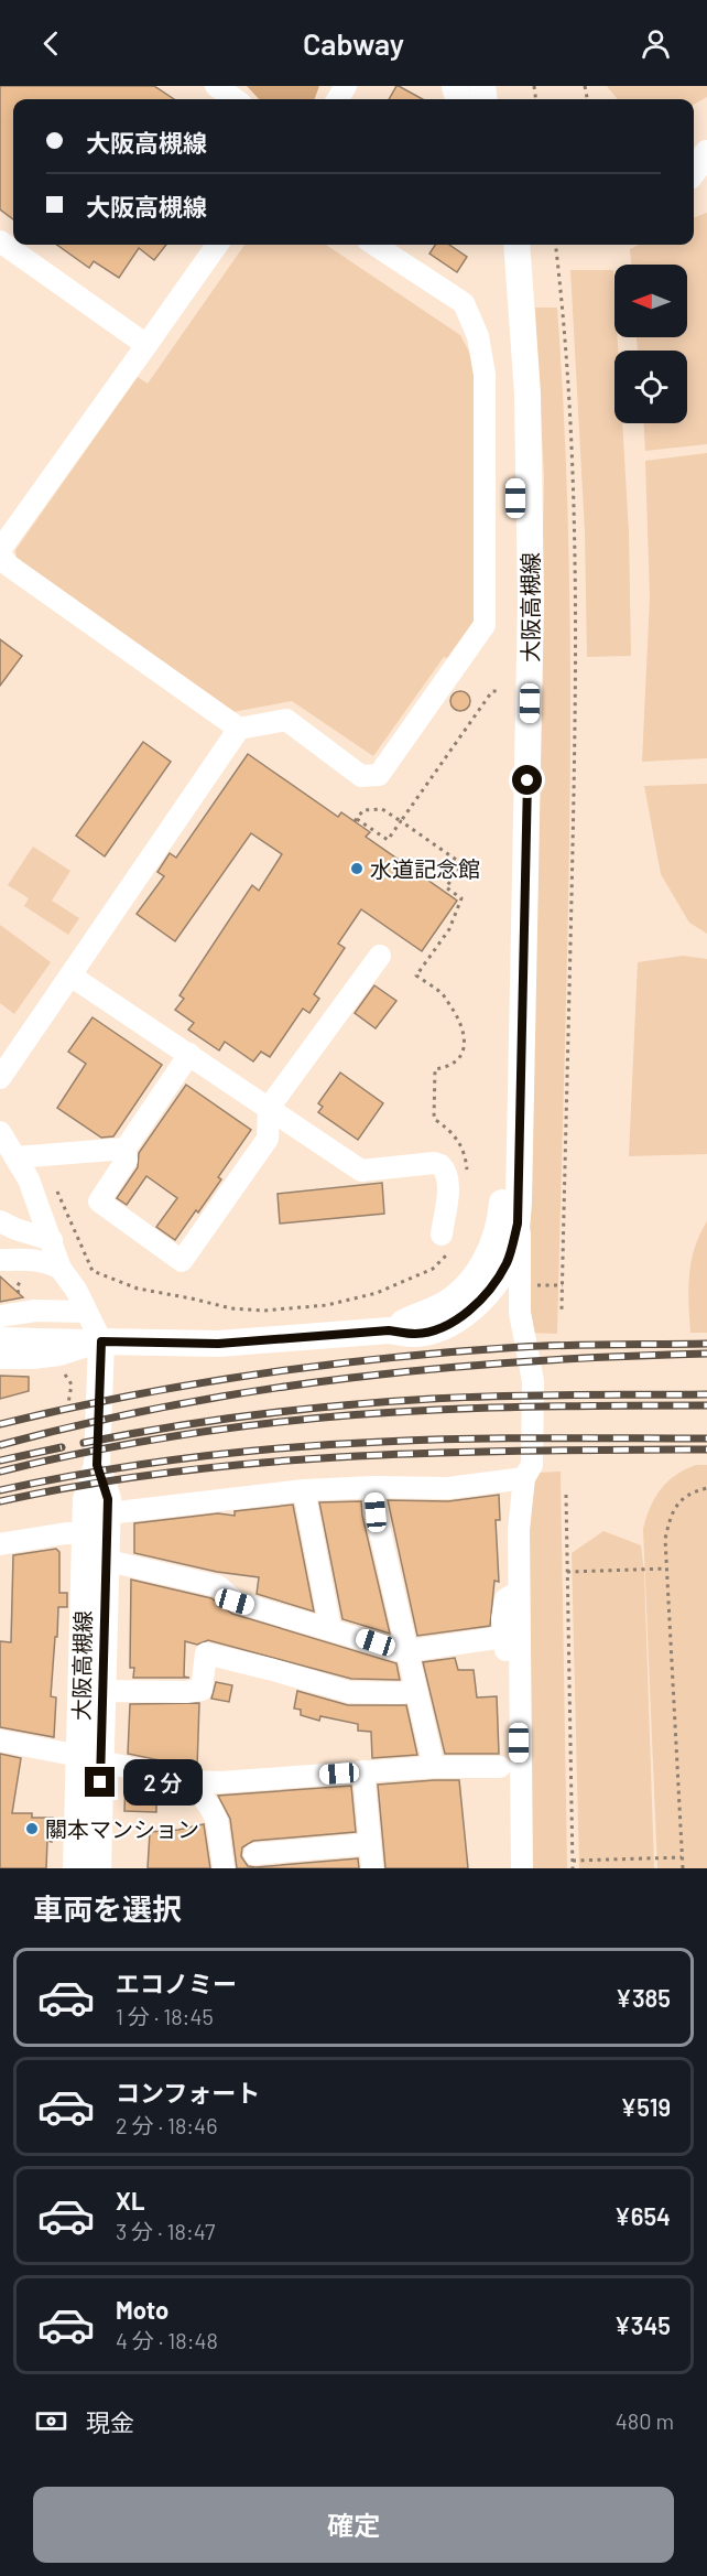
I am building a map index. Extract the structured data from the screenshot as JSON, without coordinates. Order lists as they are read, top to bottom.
{
  "streets": {
    "main road": ["大阪高槻線"]
  },
  "places": ["水道記念館", "關本マンション"],
  "north": "left",
  "page": {
    "header": "Cabway",
    "banner": ["大阪高槻線", "大阪高槻線"],
    "bubble": "2 分",
    "heading": "車両を選択",
    "list": [
      {
        "name": "エコノミー",
        "note": "1 分 · 18:45",
        "value": "¥385"
      },
      {
        "name": "コンフォート",
        "note": "2 分 · 18:46",
        "value": "¥519"
      },
      {
        "name": "XL",
        "note": "3 分 · 18:47",
        "value": "¥654"
      },
      {
        "name": "Moto",
        "note": "4 分 · 18:48",
        "value": "¥345"
      }
    ],
    "pay": ["現金", "480 m"],
    "buttons": "確定"
  }
}
